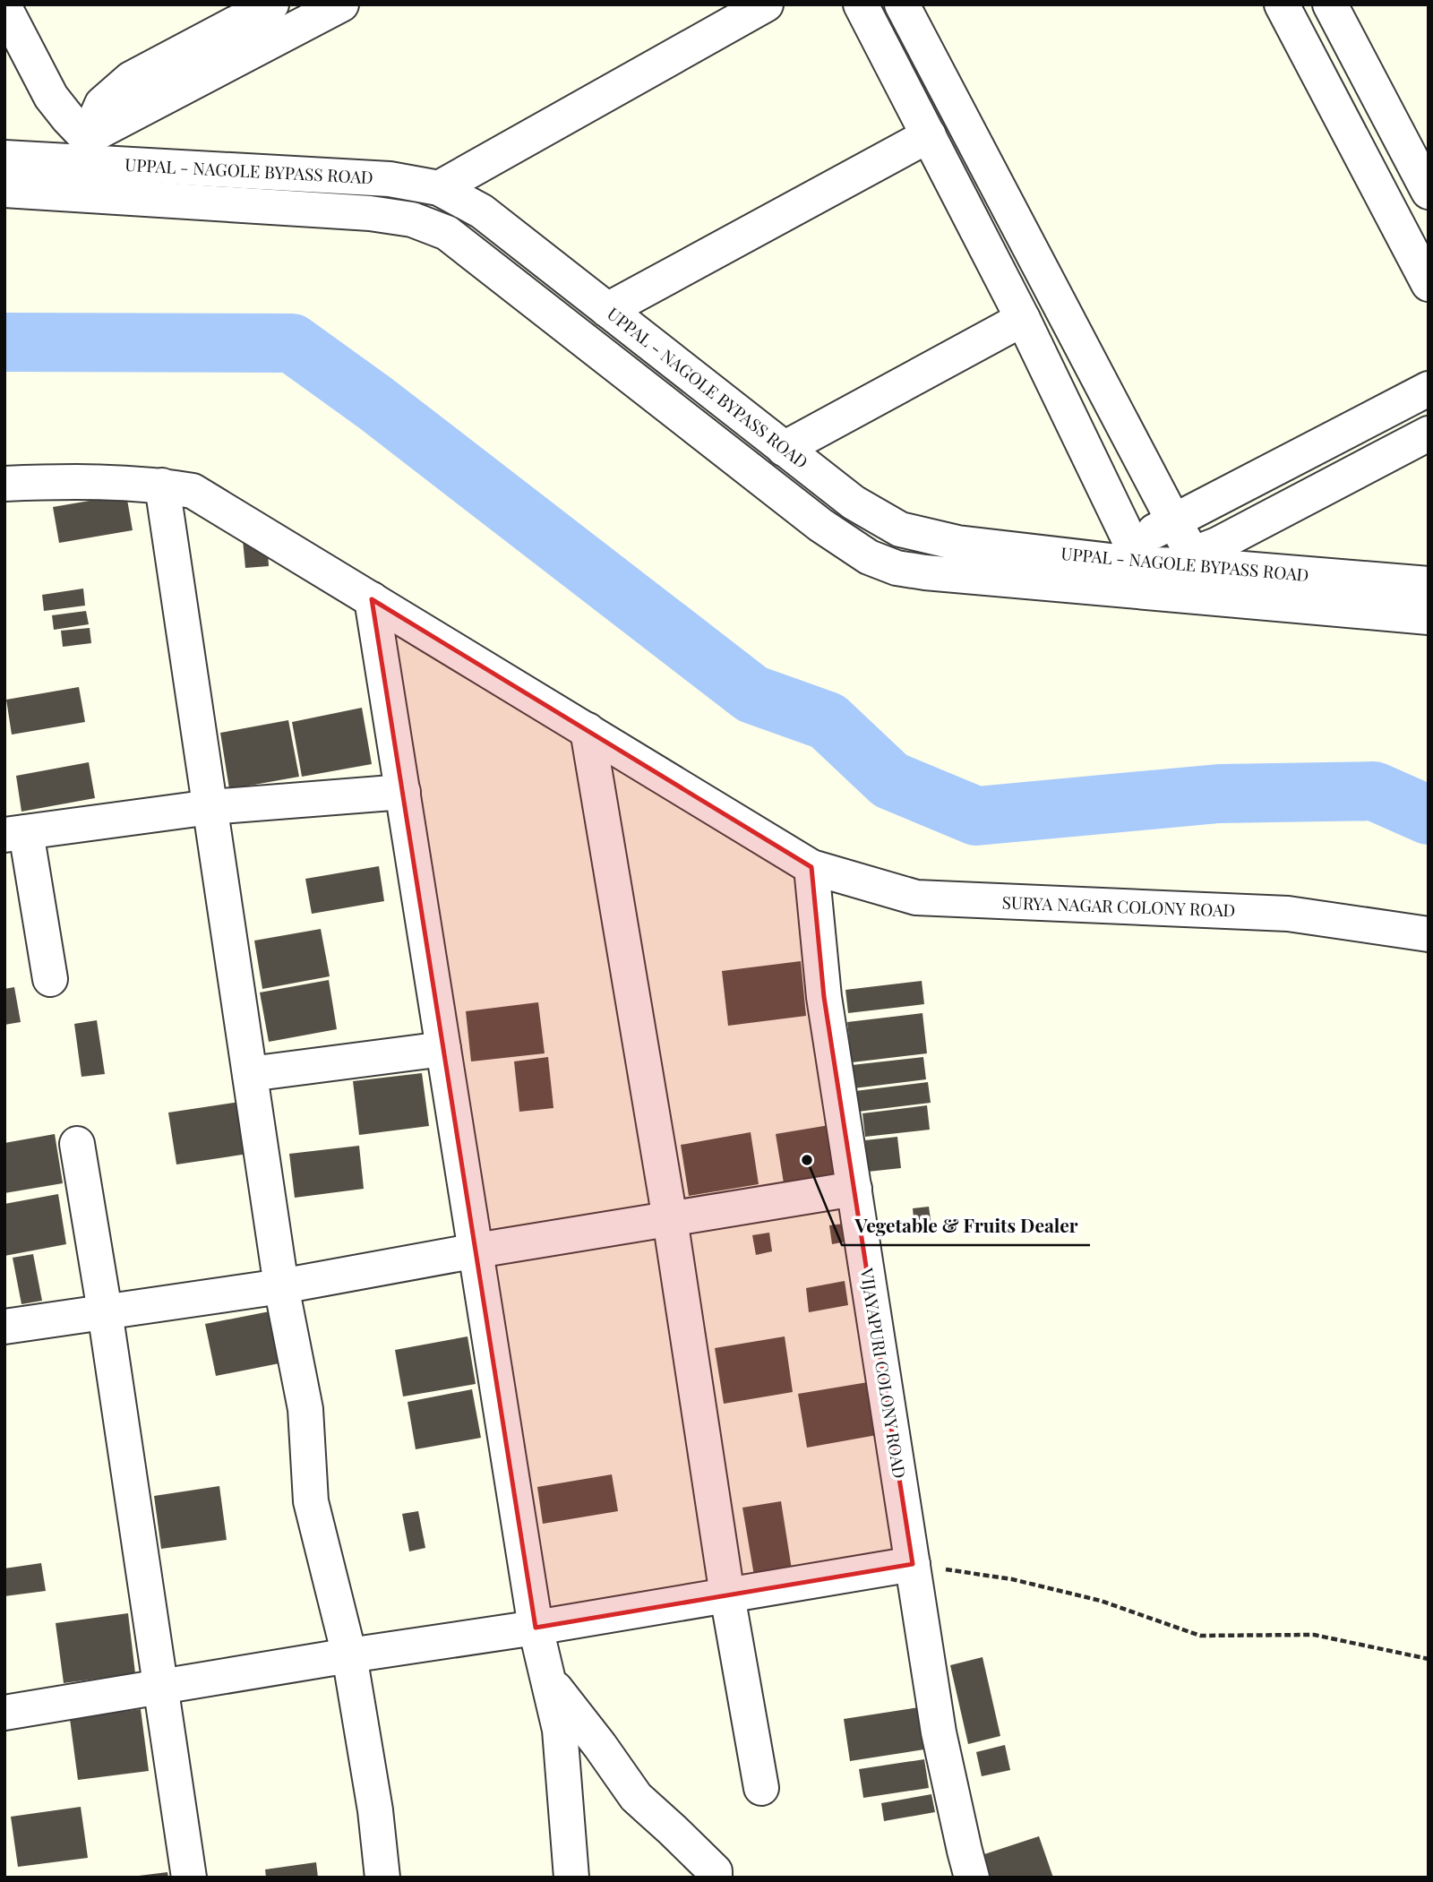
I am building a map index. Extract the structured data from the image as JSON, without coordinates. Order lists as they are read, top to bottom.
{
  "streets": {
    "street": ["UPPAL - NAGOLE BYPASS ROAD", "SURYA NAGAR COLONY ROAD", "VIJAYAPURI COLONY ROAD"]
  },
  "crossings": [
    ["SURYA NAGAR COLONY ROAD", "VIJAYAPURI COLONY ROAD"]
  ],
  "places": ["Vegetable & Fruits Dealer"]
}
